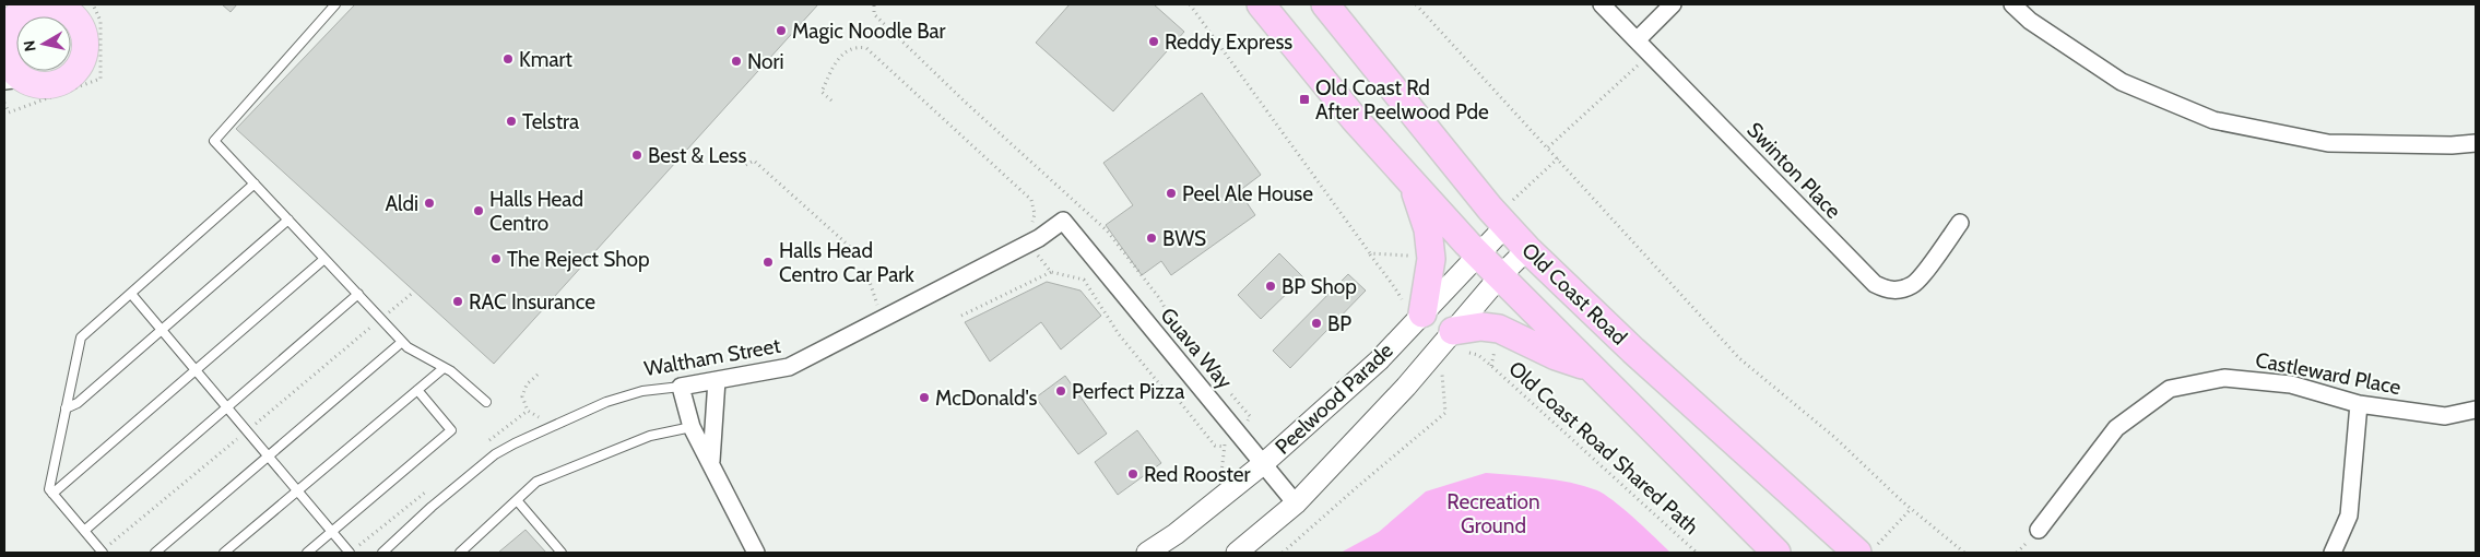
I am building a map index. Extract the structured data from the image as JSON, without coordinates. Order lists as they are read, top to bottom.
{
  "streets": {
    "highway": ["Old Coast Road"],
    "street": [
      "Swinton Place",
      "Guava Way",
      "Waltham Street",
      "Castleward Place",
      "Peelwood Parade"
    ],
    "path": ["Old Coast Road Shared Path"]
  },
  "crossings": [
    ["Old Coast Road", "Peelwood Parade"],
    ["Guava Way", "Waltham Street"],
    ["Guava Way", "Peelwood Parade"],
    ["Peelwood Parade", "Old Coast Road Shared Path"]
  ],
  "parks": ["Recreation Ground"],
  "places": {
    "other": [
      "Magic Noodle Bar",
      "Reddy Express",
      "Kmart",
      "Nori",
      "Telstra",
      "Best & Less",
      "Peel Ale House",
      "Aldi",
      "Halls Head Centro",
      "BWS",
      "The Reject Shop",
      "Halls Head Centro Car Park",
      "BP Shop",
      "RAC Insurance",
      "BP",
      "Perfect Pizza",
      "McDonald's",
      "Red Rooster"
    ],
    "transit": ["Old Coast Rd After Peelwood Pde"]
  },
  "north": "left"
}
